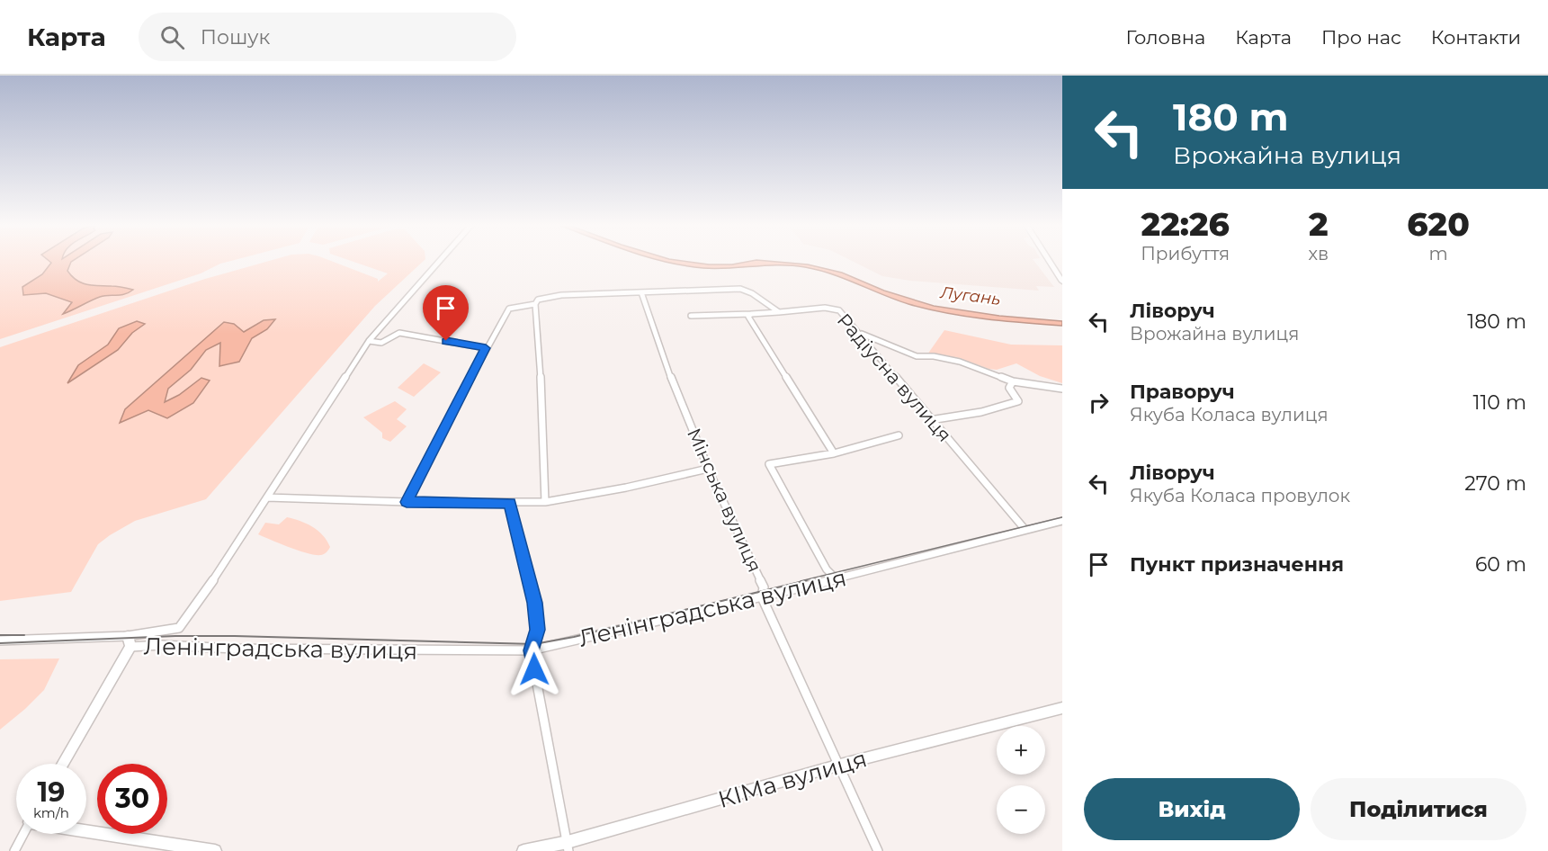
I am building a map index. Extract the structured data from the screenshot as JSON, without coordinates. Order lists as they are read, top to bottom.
{
  "streets": {
    "street": [
      "Радіусна вулиця",
      "Мінська вулиця",
      "Ленінградська вулиця",
      "КІМа вулиця"
    ]
  },
  "crossings": [
    ["Радіусна вулиця", "Ленінградська вулиця"],
    ["Мінська вулиця", "Ленінградська вулиця"],
    ["Мінська вулиця", "КІМа вулиця"]
  ],
  "water": ["Лугань"],
  "page": {
    "header": "Карта",
    "search": "Пошук",
    "nav": [
      "Головна",
      "Карта",
      "Про нас",
      "Контакти"
    ],
    "turn": ["180 m", "Врожайна вулиця"],
    "eta": [
      "22:26",
      "Прибуття",
      "2",
      "хв",
      "620",
      "m"
    ],
    "list": [
      {
        "name": "Ліворуч",
        "note": "Врожайна вулиця",
        "value": "180 m"
      },
      {
        "name": "Праворуч",
        "note": "Якуба Коласа вулиця",
        "value": "110 m"
      },
      {
        "name": "Ліворуч",
        "note": "Якуба Коласа провулок",
        "value": "270 m"
      },
      {
        "name": "Пункт призначення",
        "value": "60 m"
      }
    ],
    "map_buttons": ["+", "−"],
    "speed": "19 km/h",
    "limit": "30",
    "buttons": ["Вихід", "Поділитися"]
  }
}
